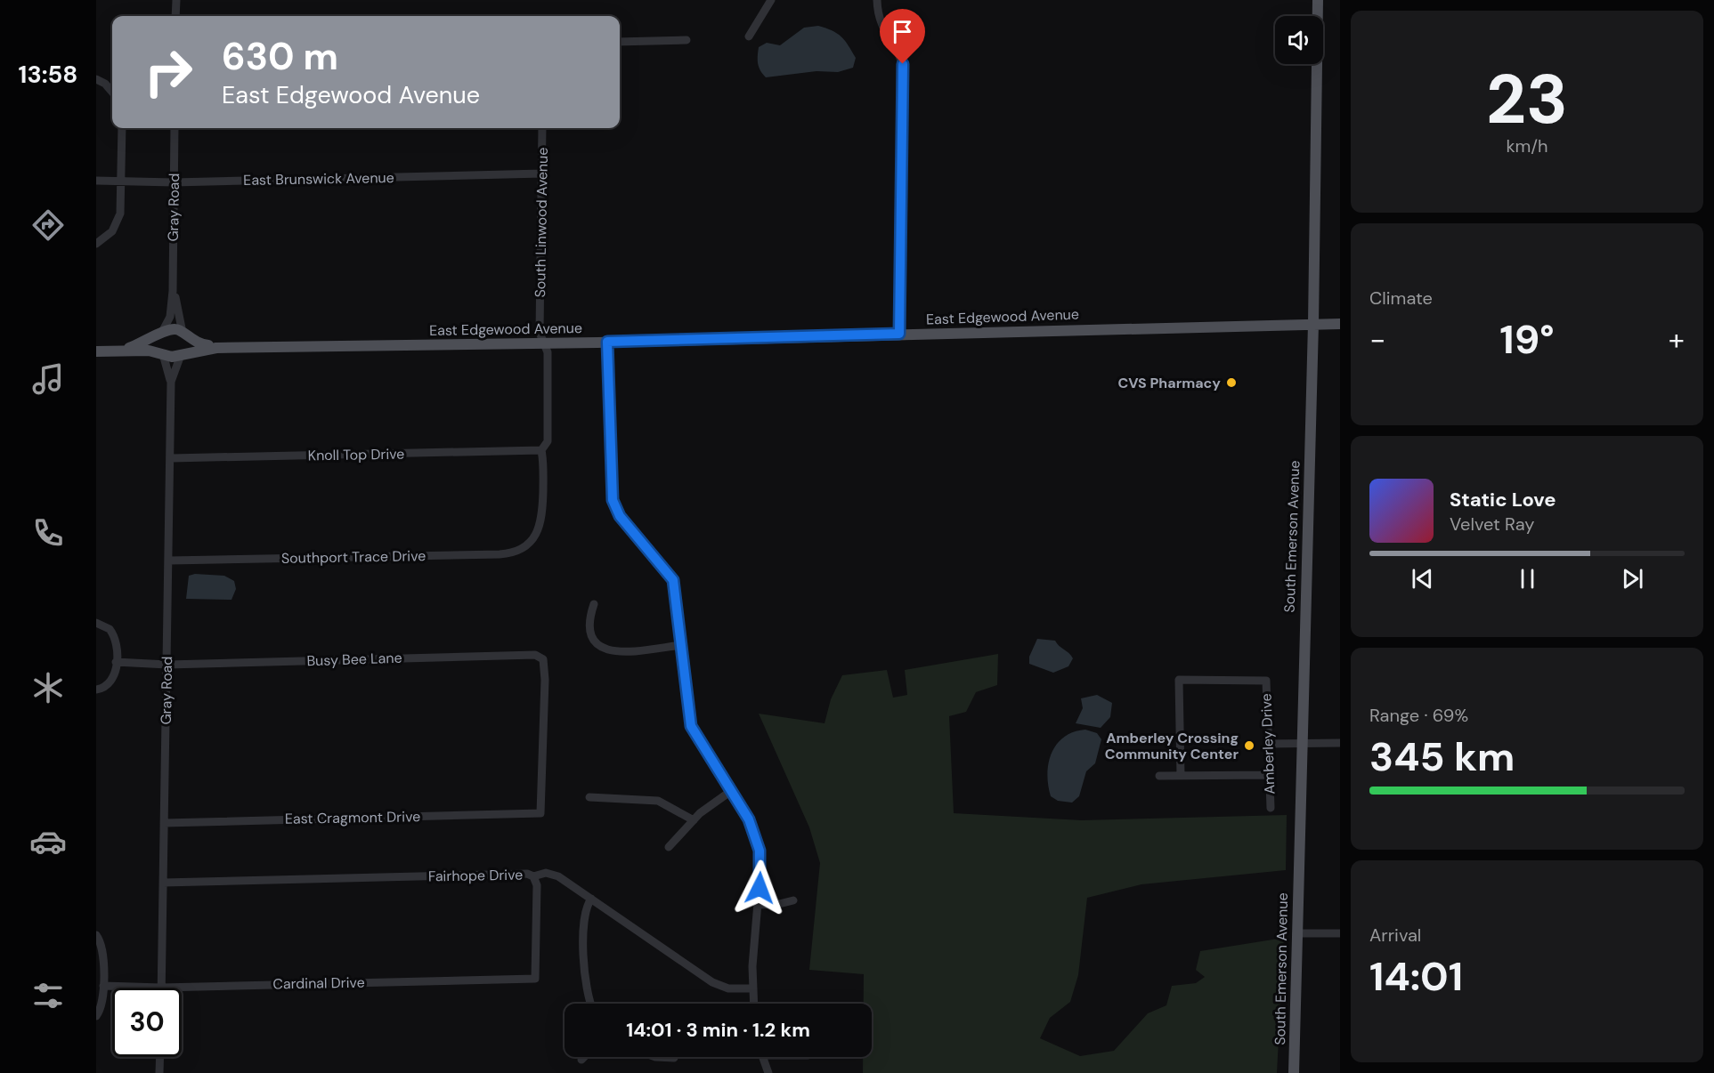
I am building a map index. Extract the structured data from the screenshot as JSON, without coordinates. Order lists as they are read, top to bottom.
{
  "streets": {
    "main road": ["East Edgewood Avenue", "South Emerson Avenue"],
    "street": [
      "East Brunswick Avenue",
      "Gray Road",
      "South Linwood Avenue",
      "Knoll Top Drive",
      "Southport Trace Drive",
      "Busy Bee Lane",
      "Amberley Drive",
      "East Cragmont Drive",
      "Fairhope Drive",
      "Cardinal Drive"
    ]
  },
  "crossings": [
    ["East Brunswick Avenue", "Gray Road"],
    ["East Brunswick Avenue", "South Linwood Avenue"],
    ["Gray Road", "East Edgewood Avenue"],
    ["Gray Road", "Knoll Top Drive"],
    ["Gray Road", "Southport Trace Drive"],
    ["Gray Road", "Busy Bee Lane"],
    ["Gray Road", "East Cragmont Drive"],
    ["Gray Road", "Fairhope Drive"],
    ["Gray Road", "Cardinal Drive"],
    ["South Linwood Avenue", "East Edgewood Avenue"],
    ["South Linwood Avenue", "Knoll Top Drive"],
    ["South Linwood Avenue", "Southport Trace Drive"],
    ["East Edgewood Avenue", "South Emerson Avenue"],
    ["Busy Bee Lane", "East Cragmont Drive"],
    ["Fairhope Drive", "Cardinal Drive"]
  ],
  "places": ["CVS Pharmacy", "Amberley Crossing Community Center"],
  "page": {
    "tabs": "13:58",
    "tile": [
      ["23", "km/h"],
      "Climate",
      ["Range · 69%", "345 km"],
      ["Arrival", "14:01"]
    ],
    "turn": ["630 m", "East Edgewood Avenue"],
    "heat": ["−", "19°", "+"],
    "song": ["Static Love", "Velvet Ray"],
    "limit": "30",
    "trip": "14:01 · 3 min · 1.2 km"
  }
}
